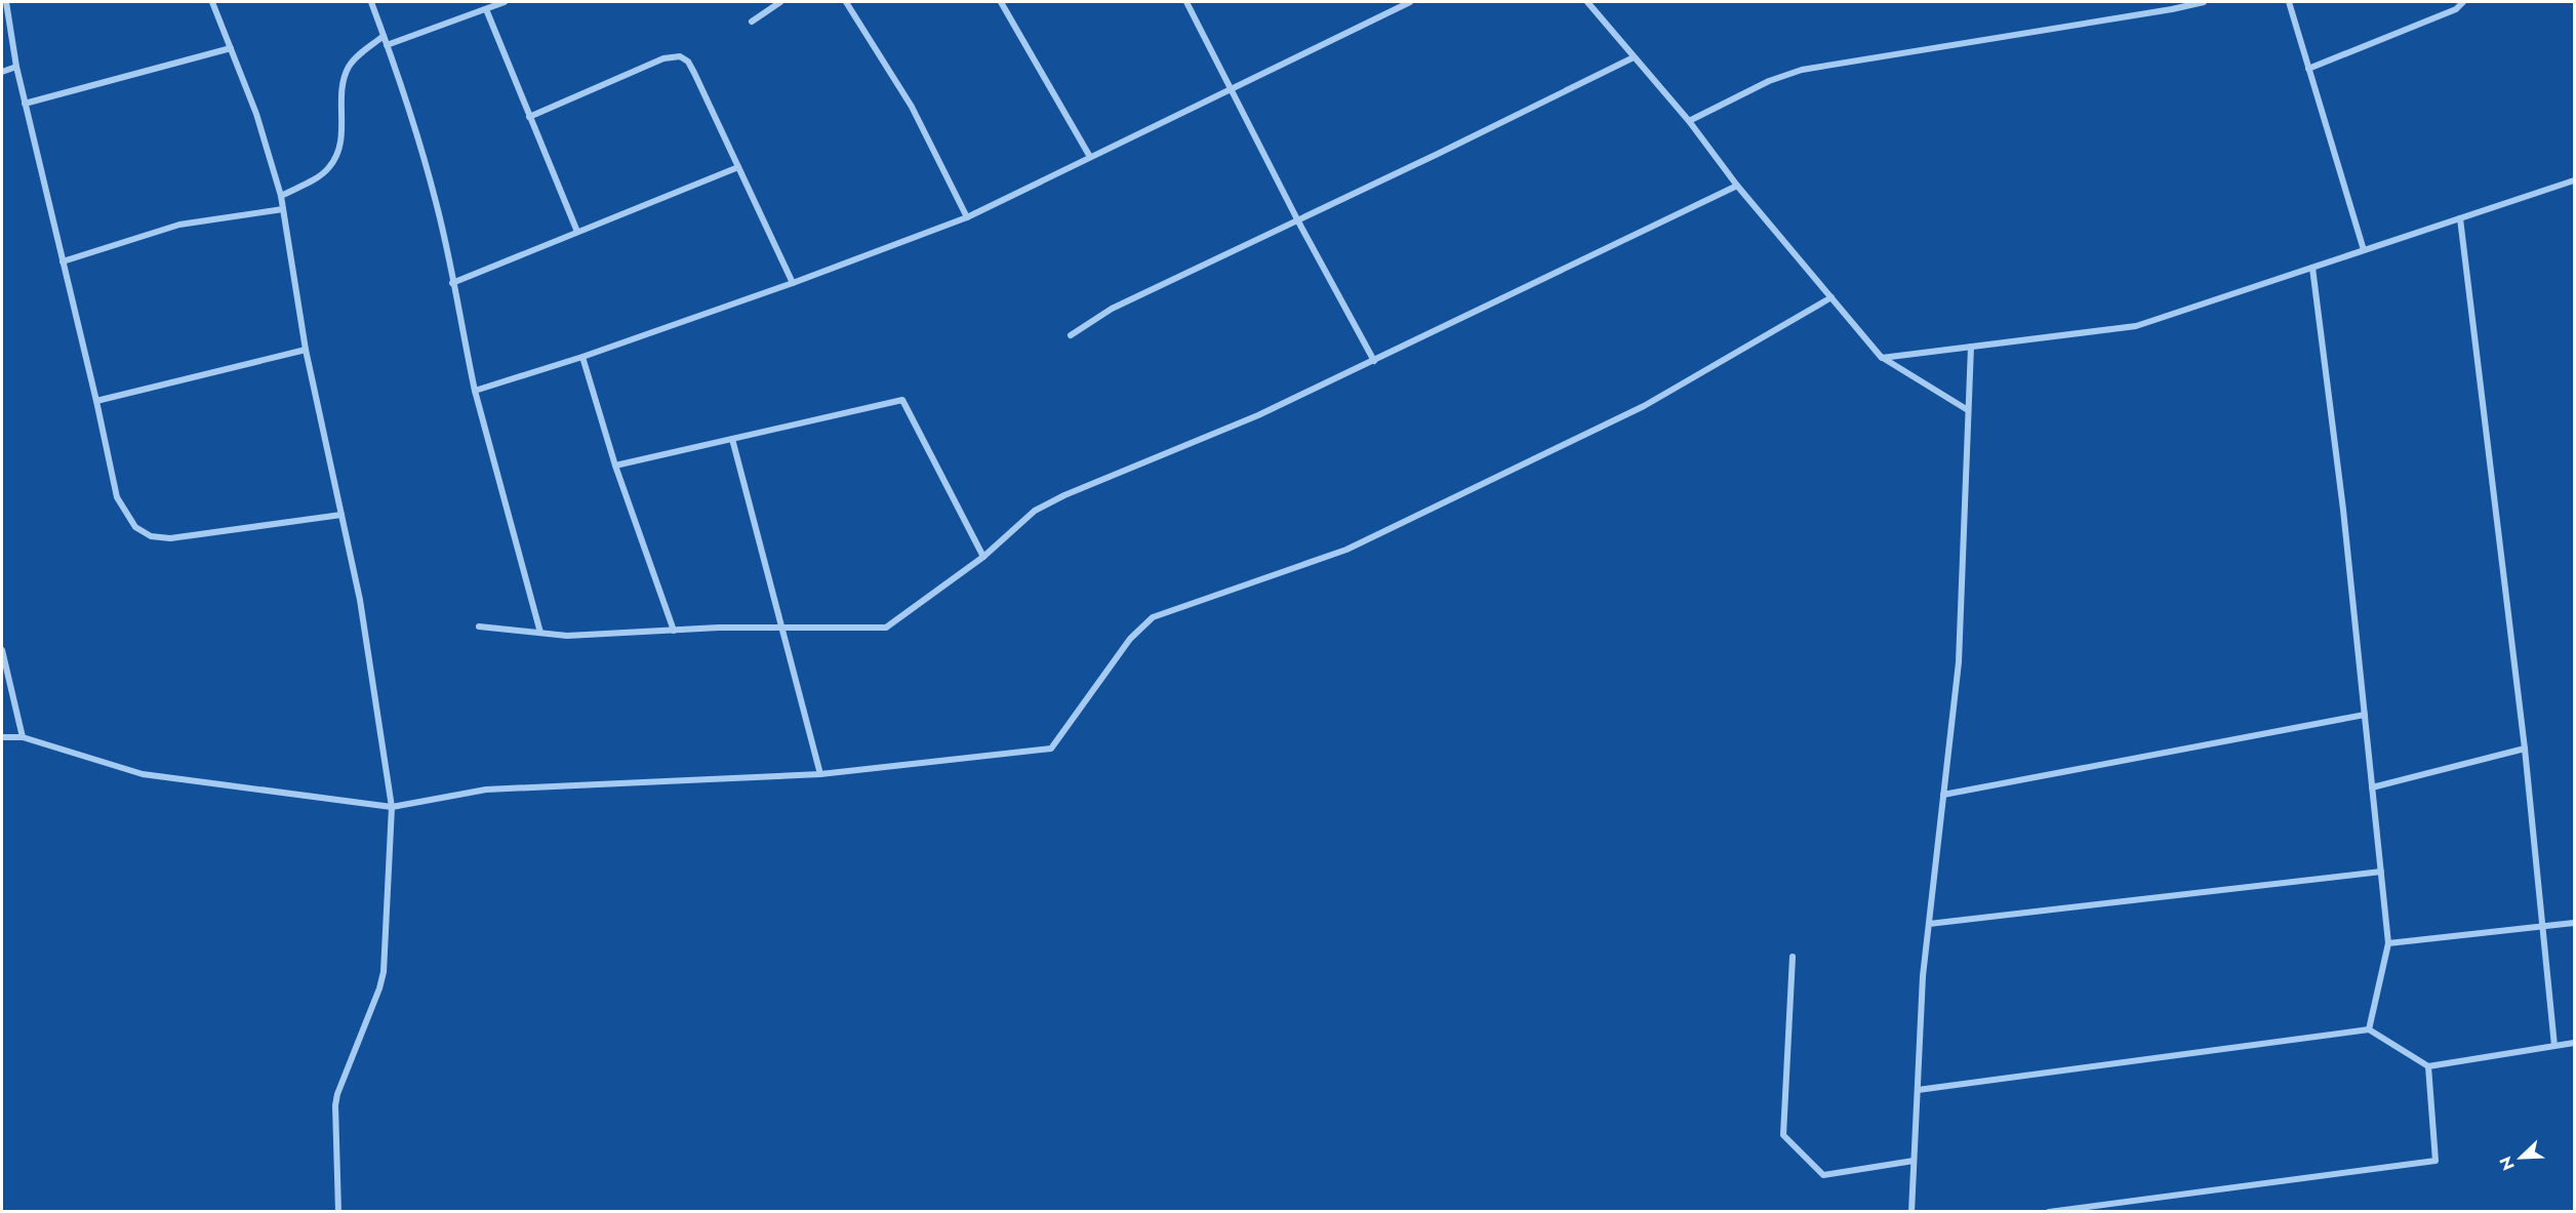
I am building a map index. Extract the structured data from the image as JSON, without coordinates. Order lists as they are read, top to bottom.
{
  "north": "bottom left"
}
